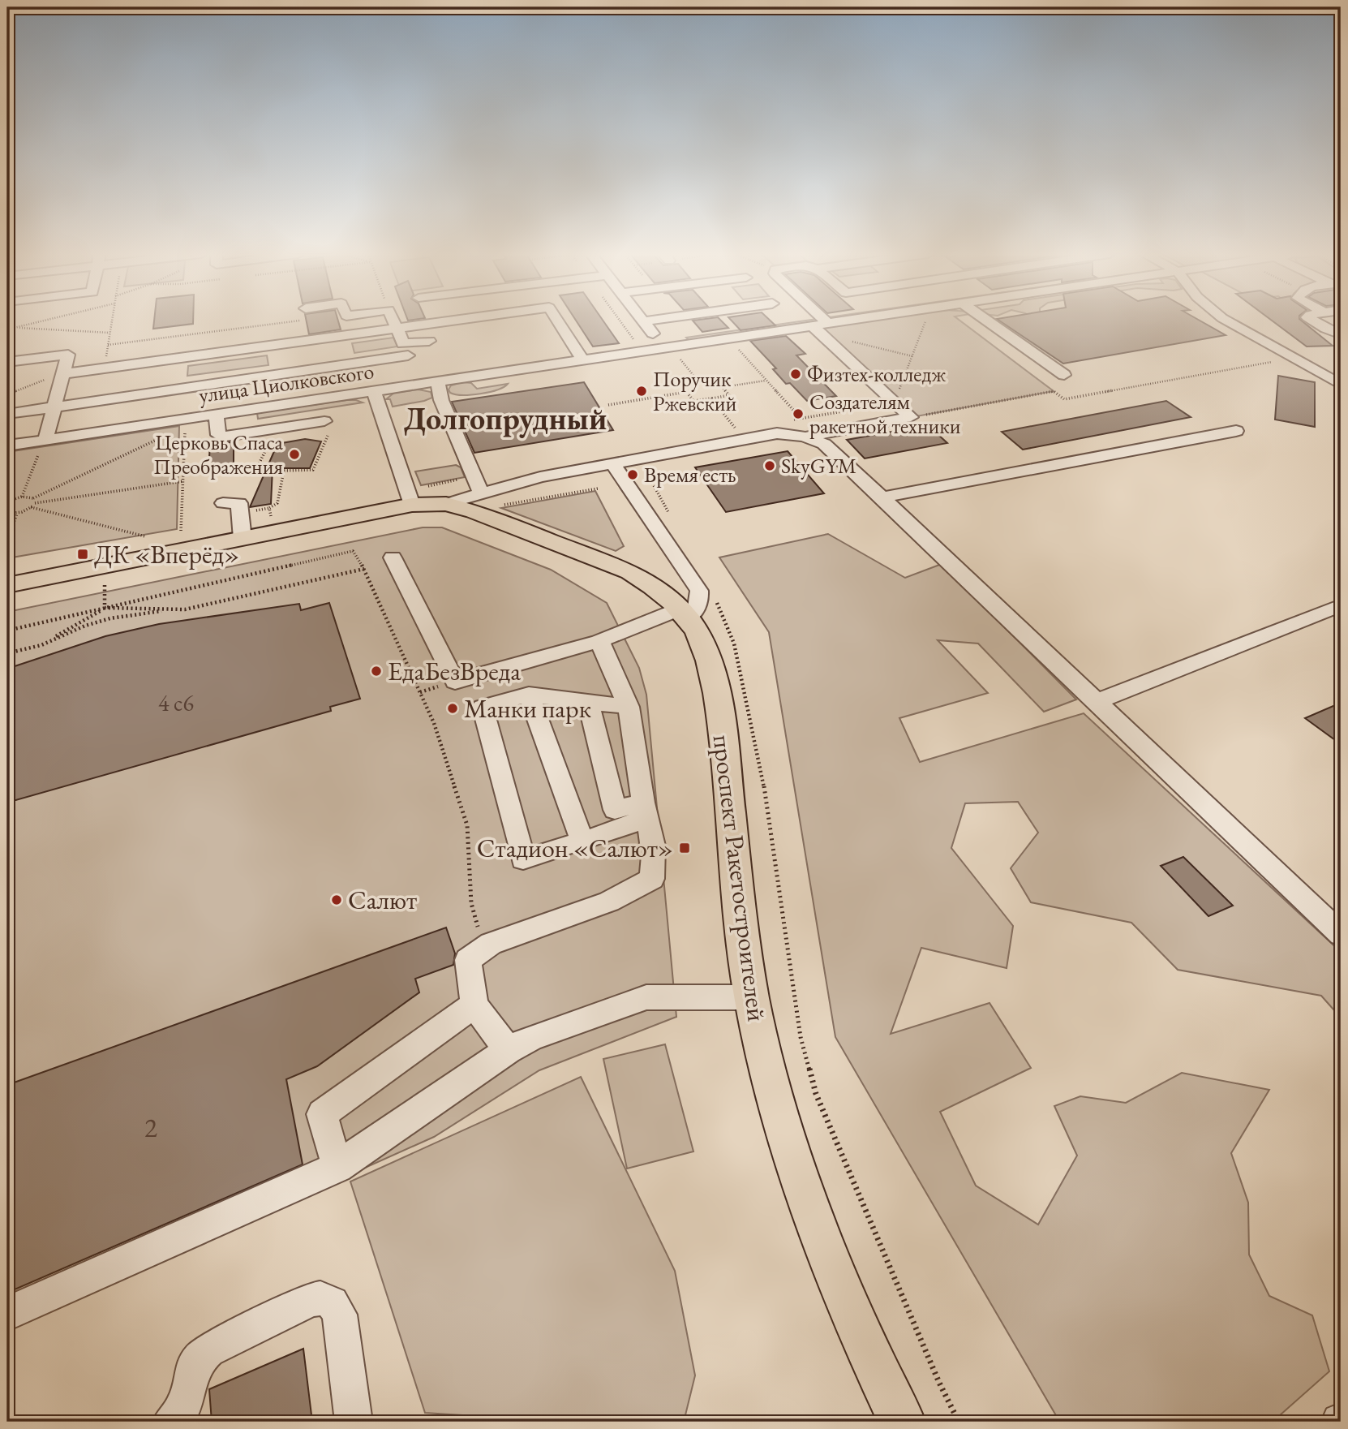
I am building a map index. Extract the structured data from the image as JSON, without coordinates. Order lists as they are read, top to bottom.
{
  "streets": {
    "main road": ["проспект Ракетостроителей"],
    "street": ["улица Циолковского"]
  },
  "districts": ["Долгопрудный"],
  "places": {
    "other": [
      "Физтех-колледж",
      "Поручик Ржевский",
      "Создателям ракетной техники",
      "Церковь Спаса Преображения",
      "SkyGYM",
      "Время есть",
      "ЕдаБезВреда",
      "Манки парк",
      "Салют"
    ],
    "transit": ["ДК «Вперёд»", "Стадион «Салют»"]
  },
  "house_numbers": ["4 с6", "2"]
}
